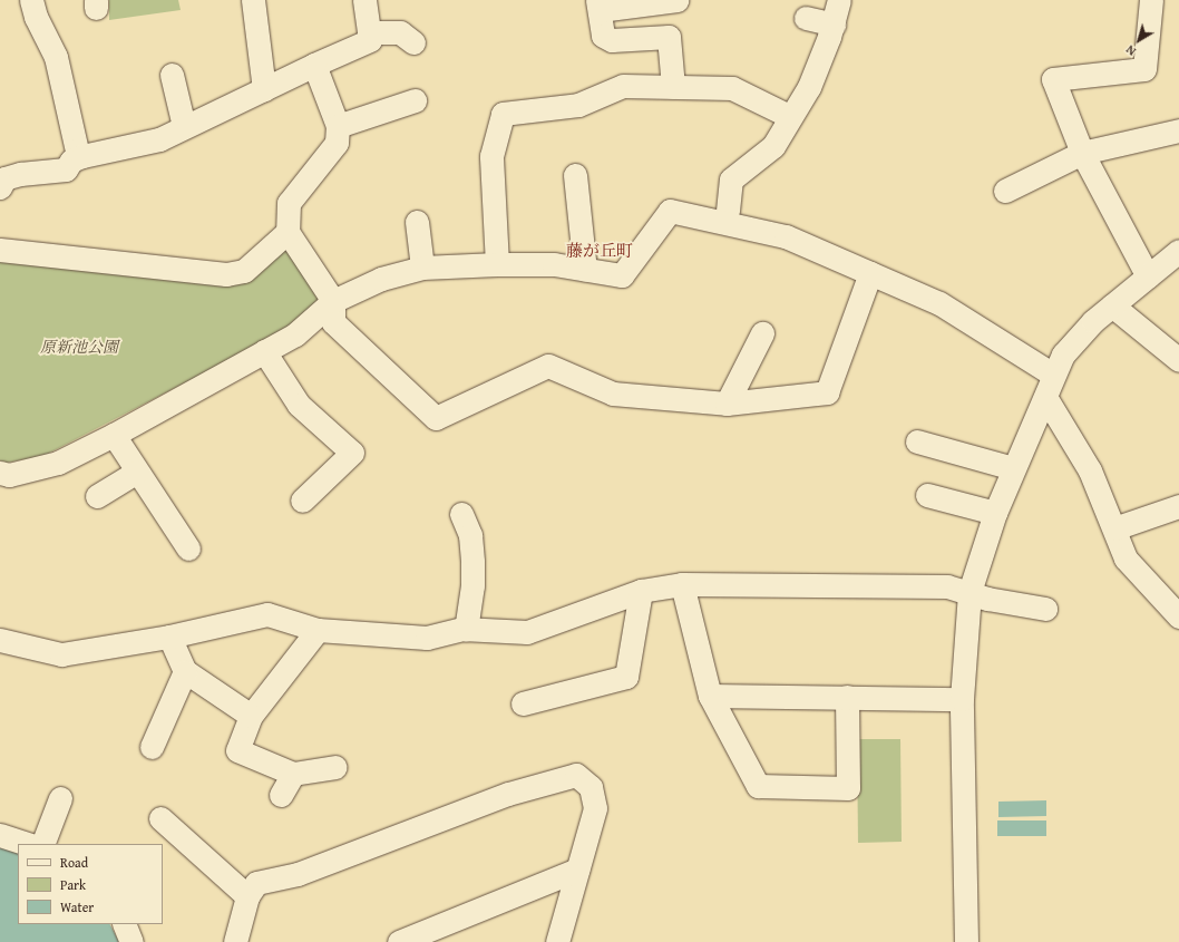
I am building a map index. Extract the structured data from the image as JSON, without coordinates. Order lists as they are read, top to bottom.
{
  "districts": ["藤が丘町"],
  "parks": ["原新池公園"],
  "legend": ["Road", "Park", "Water"],
  "north": "bottom left"
}
